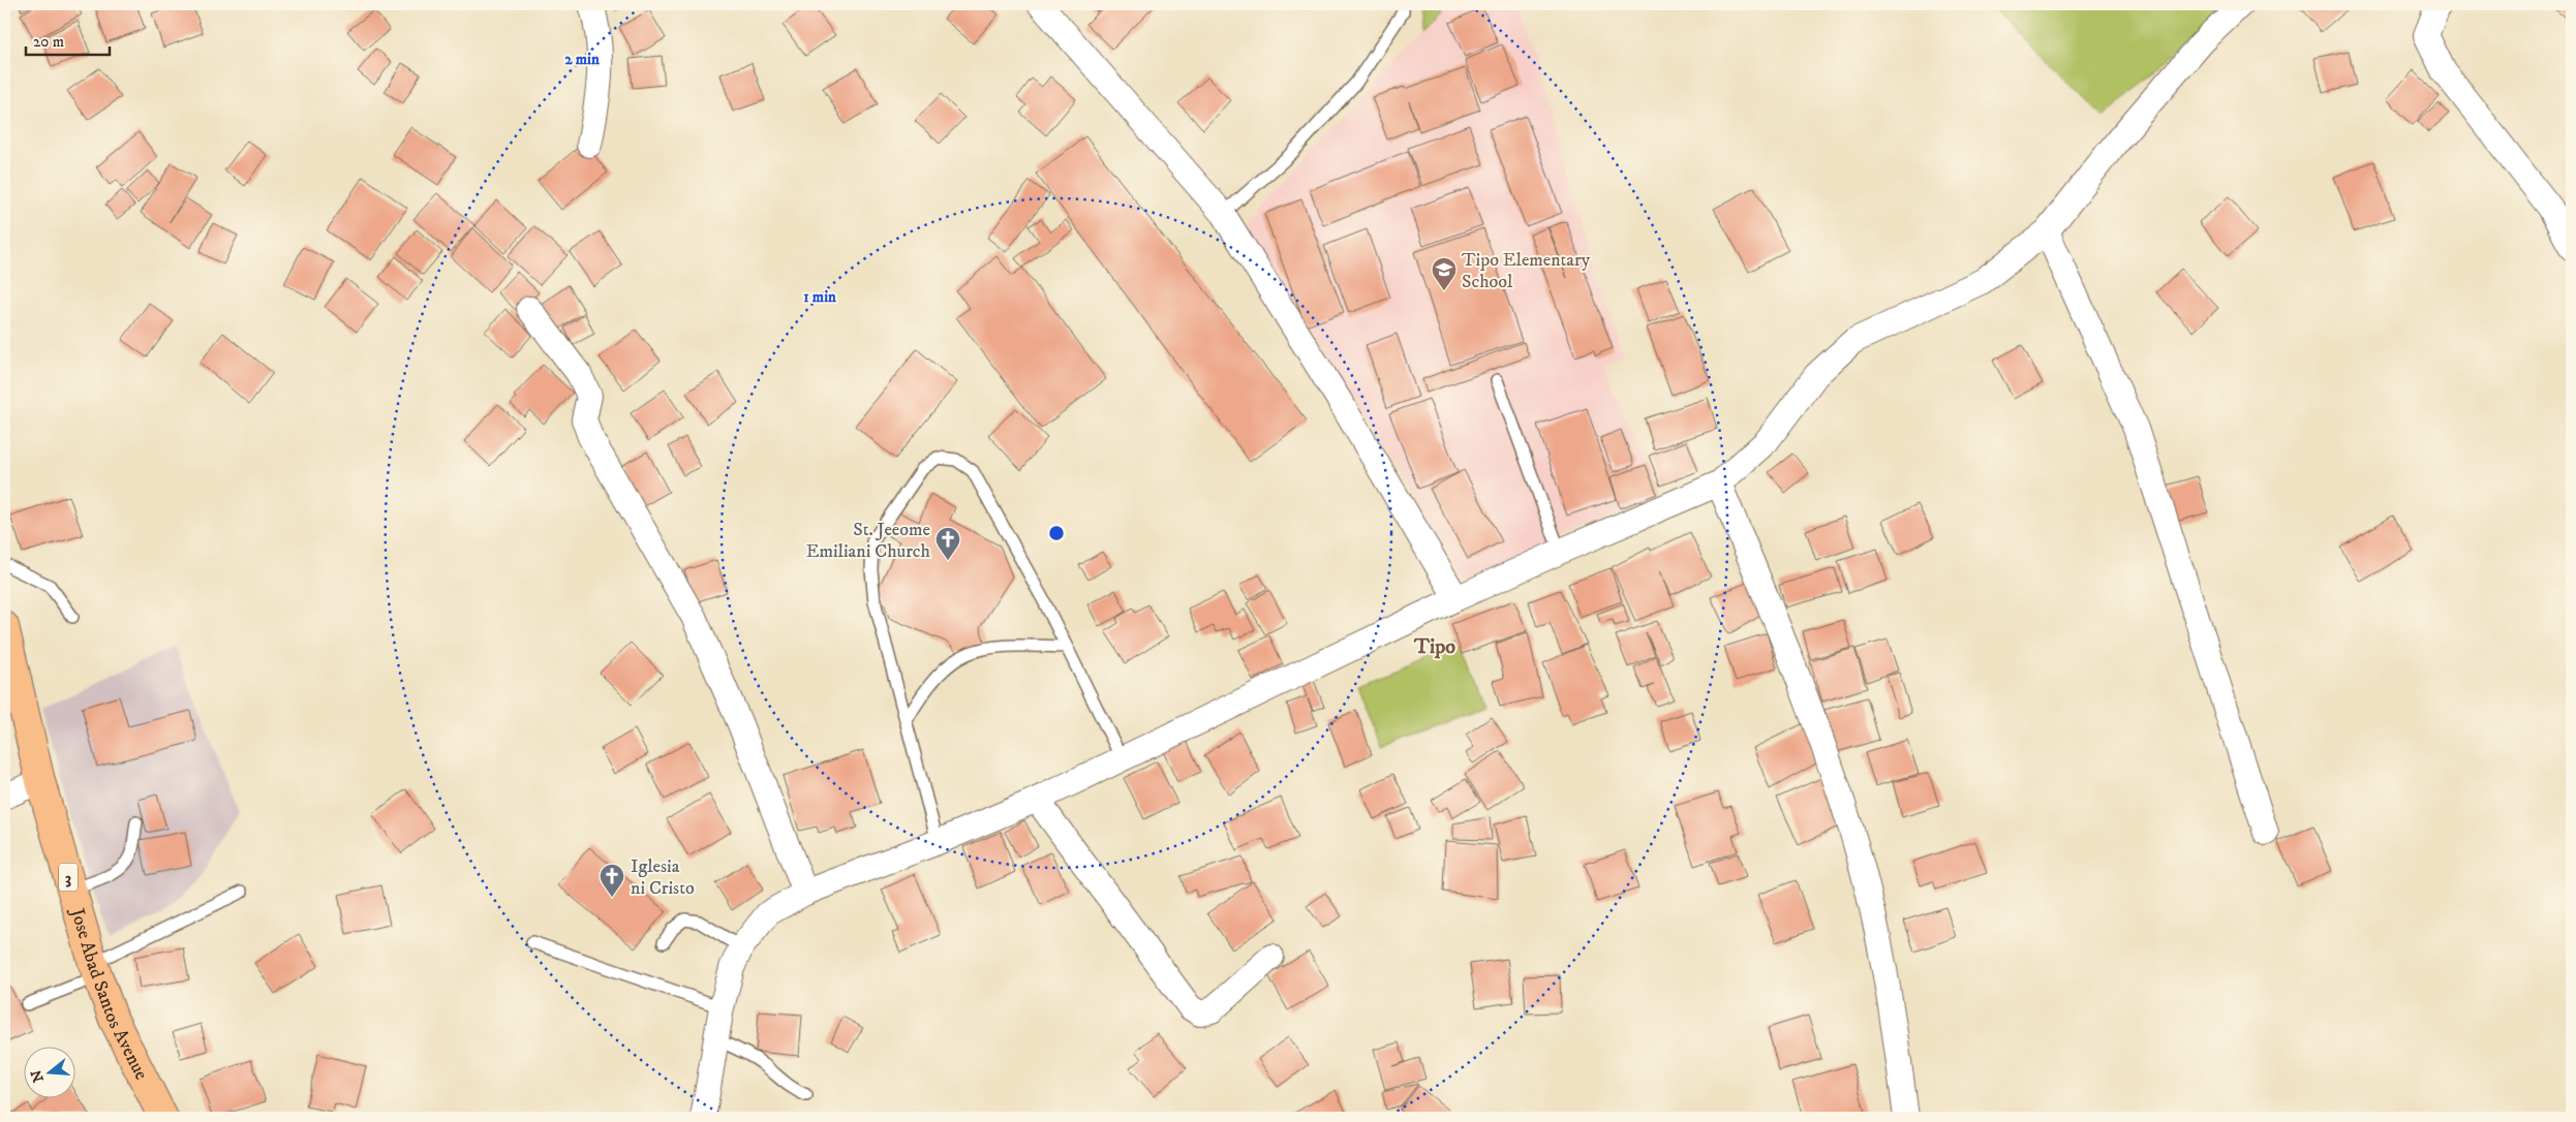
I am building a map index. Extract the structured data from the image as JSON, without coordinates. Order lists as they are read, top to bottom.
{
  "streets": {
    "highway": ["3", "Jose Abad Santos Avenue"]
  },
  "districts": ["Tipo"],
  "places": {
    "school or university": ["Tipo Elementary School"],
    "church": ["St. Jeeome Emiliani Church", "Iglesia ni Cristo"]
  },
  "scale_bar": "20 m",
  "north": "left",
  "rings": ["2 min", "1 min"]
}
